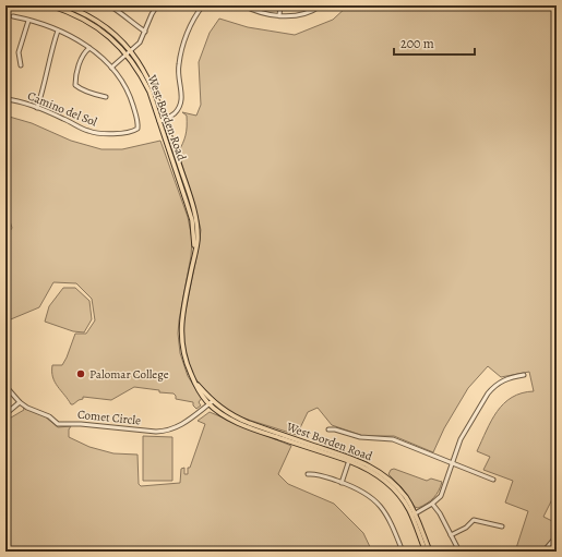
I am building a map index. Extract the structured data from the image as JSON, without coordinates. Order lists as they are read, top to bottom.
{
  "streets": {
    "main road": ["West Borden Road"],
    "street": ["Camino del Sol", "Comet Circle"]
  },
  "crossings": [
    ["West Borden Road", "Comet Circle"]
  ],
  "places": ["Palomar College"],
  "scale_bar": "200 m"
}
